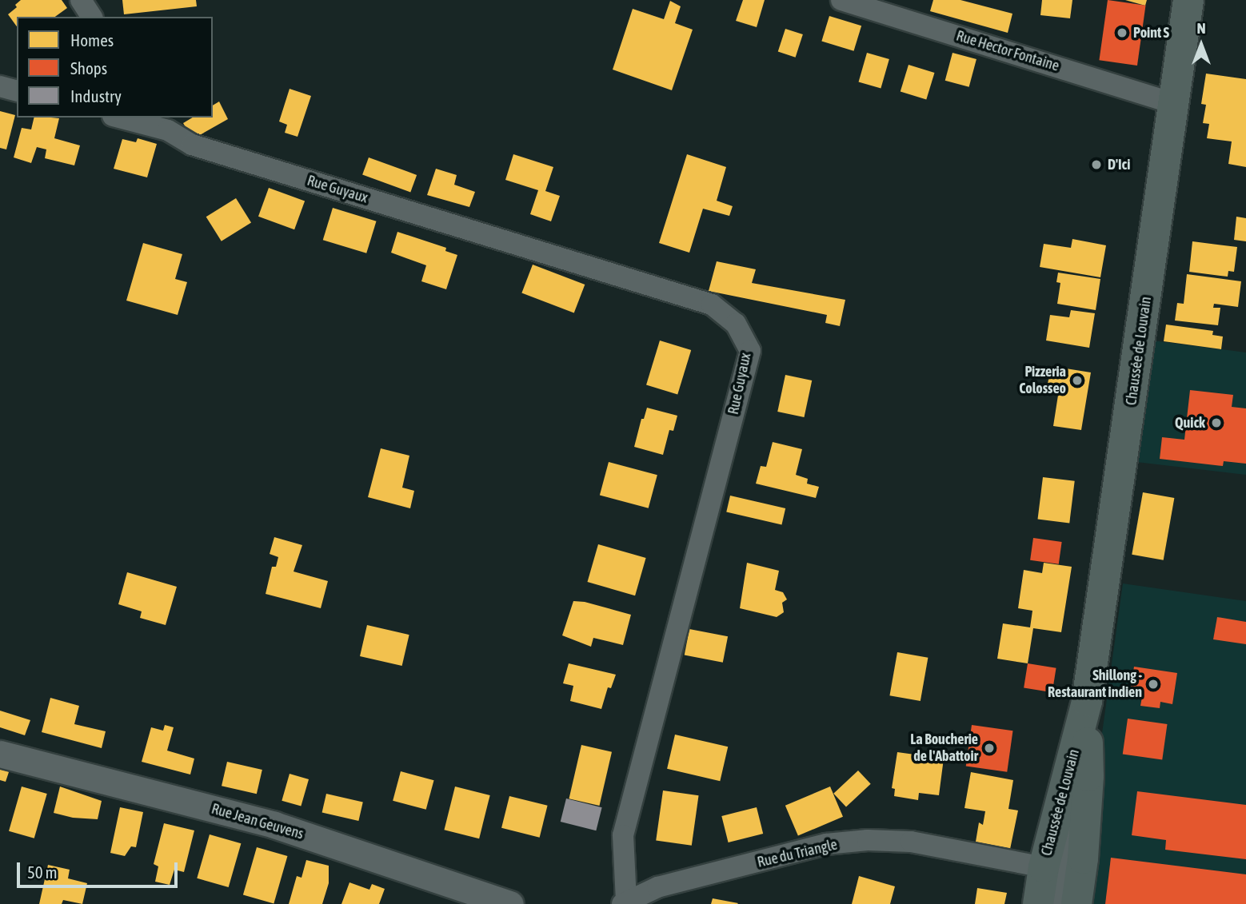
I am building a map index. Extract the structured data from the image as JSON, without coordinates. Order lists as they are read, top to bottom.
{
  "streets": {
    "main road": ["Chaussée de Louvain"],
    "street": [
      "Rue Hector Fontaine",
      "Rue Guyaux",
      "Rue Jean Geuvens",
      "Rue du Triangle"
    ]
  },
  "crossings": [
    ["Rue Hector Fontaine", "Chaussée de Louvain"],
    ["Rue Guyaux", "Rue du Triangle"],
    ["Chaussée de Louvain", "Rue du Triangle"]
  ],
  "places": [
    "Point S",
    "D'Ici",
    "Pizzeria Colosseo",
    "Quick",
    "Shillong - Restaurant indien",
    "La Boucherie de l'Abattoir"
  ],
  "legend": ["Homes", "Shops", "Industry"],
  "scale_bar": "50 m",
  "north": "top"
}
